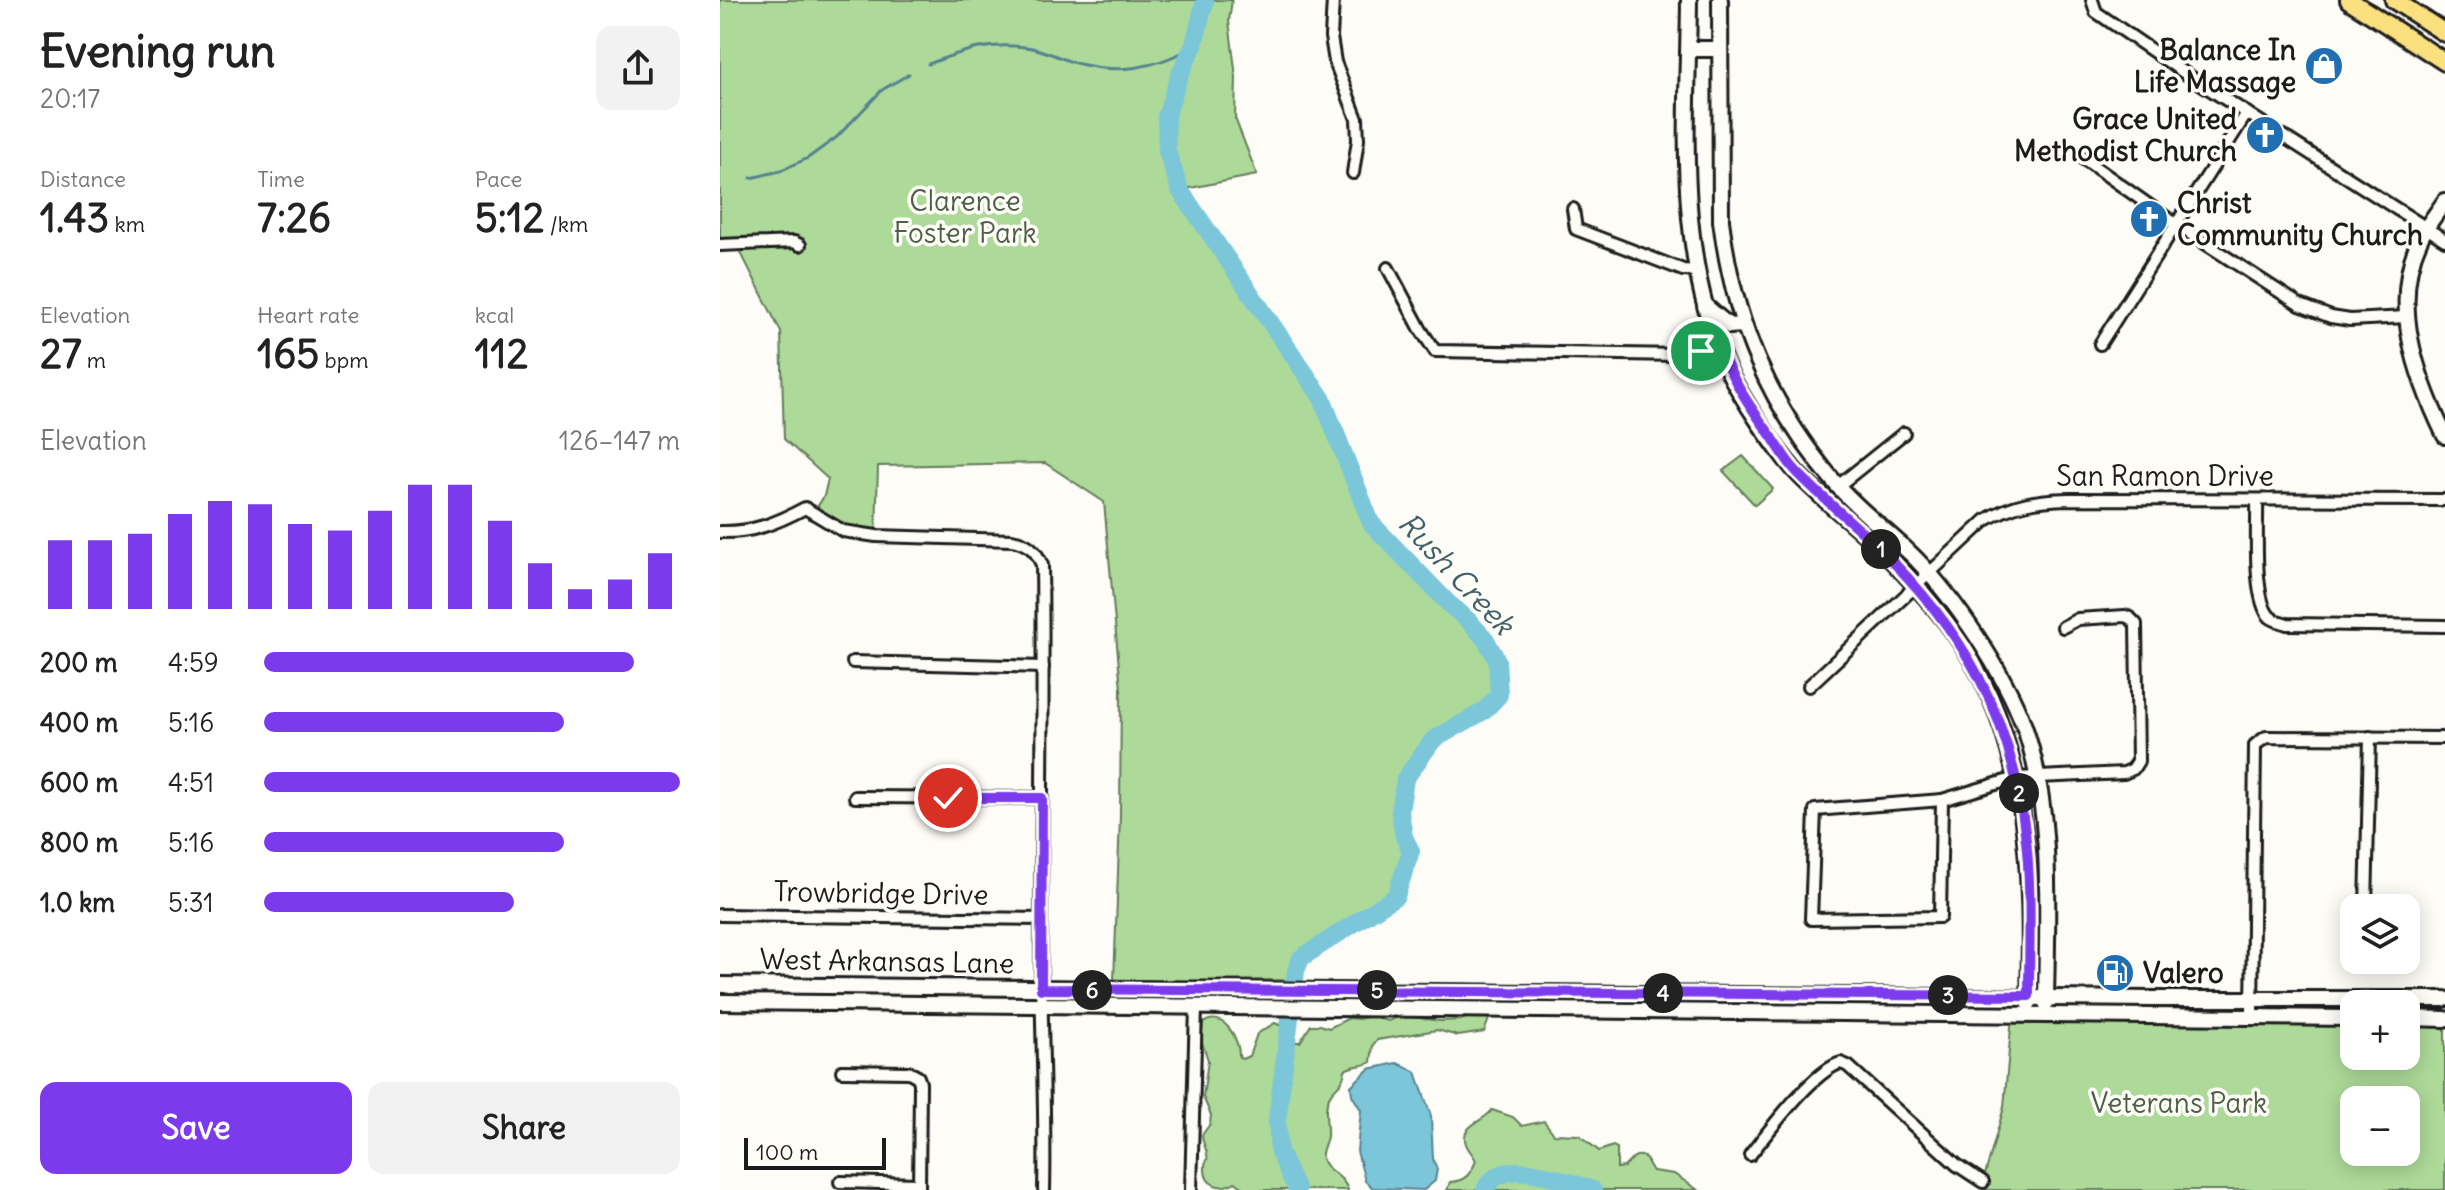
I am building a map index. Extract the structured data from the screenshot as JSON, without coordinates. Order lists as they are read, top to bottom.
{
  "streets": {
    "main road": ["West Arkansas Lane"],
    "street": ["San Ramon Drive", "Trowbridge Drive"]
  },
  "water": ["Rush Creek"],
  "parks": ["Clarence Foster Park", "Veterans Park"],
  "places": {
    "shop": ["Balance In Life Massage"],
    "church": ["Grace United Methodist Church", "Christ Community Church"],
    "fuel station": ["Valero"]
  },
  "scale_bar": "100 m",
  "page": {
    "heading": ["Evening run", "20:17"],
    "stats": [
      ["Distance", "1.43 km"],
      ["Time", "7:26"],
      ["Pace", "5:12 /km"],
      ["Elevation", "27 m"],
      ["Heart rate", "165 bpm"],
      ["kcal", "112"]
    ],
    "chart": ["Elevation", "126–147 m"],
    "pins": [
      "1",
      "2",
      "5",
      "6",
      "4",
      "3"
    ],
    "list": [
      {
        "name": "200 m",
        "note": "4:59"
      },
      {
        "name": "400 m",
        "note": "5:16"
      },
      {
        "name": "600 m",
        "note": "4:51"
      },
      {
        "name": "800 m",
        "note": "5:16"
      },
      {
        "name": "1.0 km",
        "note": "5:31"
      }
    ],
    "map_buttons": ["+", "−"],
    "buttons": ["Save", "Share"],
    "scale": "100 m"
  }
}
